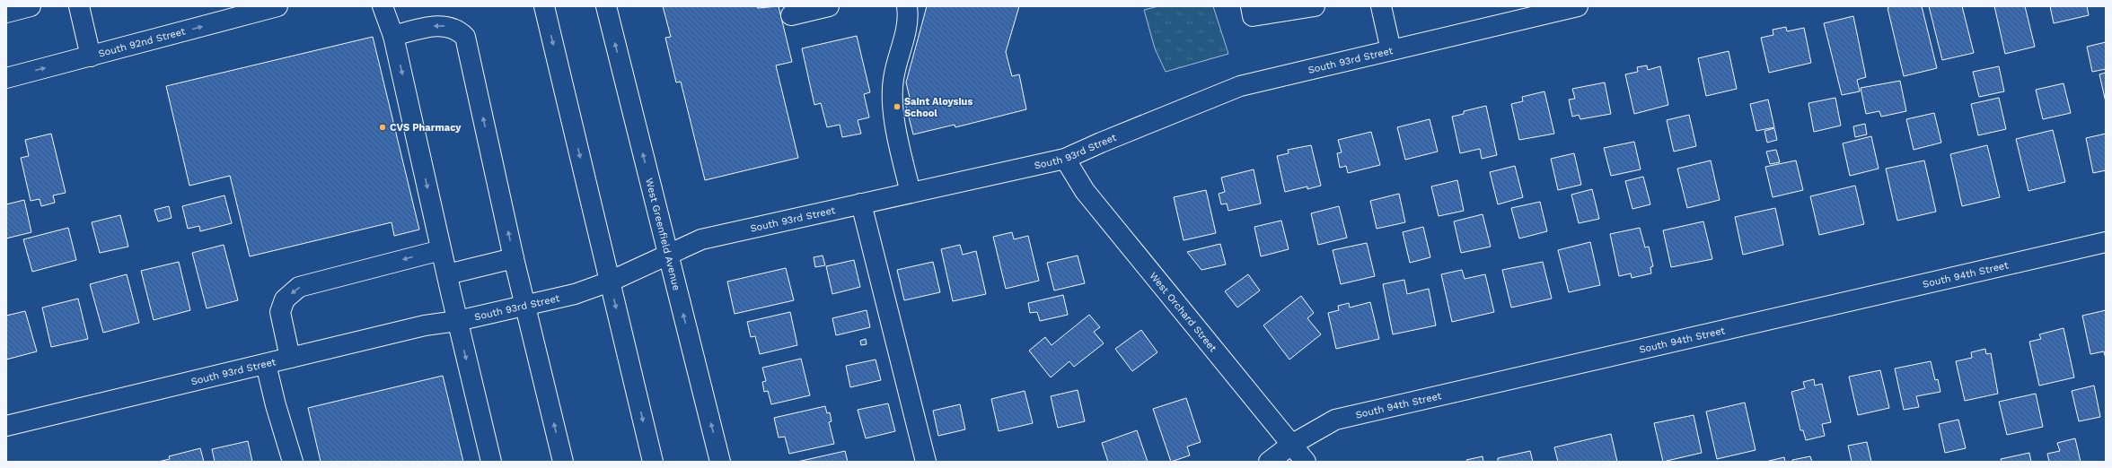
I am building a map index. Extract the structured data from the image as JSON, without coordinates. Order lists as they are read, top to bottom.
{
  "streets": {
    "street": [
      "South 92nd Street",
      "South 93rd Street",
      "West Greenfield Avenue",
      "South 94th Street",
      "West Orchard Street"
    ]
  },
  "crossings": [
    ["South 93rd Street", "West Greenfield Avenue"],
    ["South 93rd Street", "West Orchard Street"],
    ["South 94th Street", "West Orchard Street"]
  ],
  "one_way": ["South 92nd Street"],
  "places": ["Saint Aloysius School", "CVS Pharmacy"]
}
